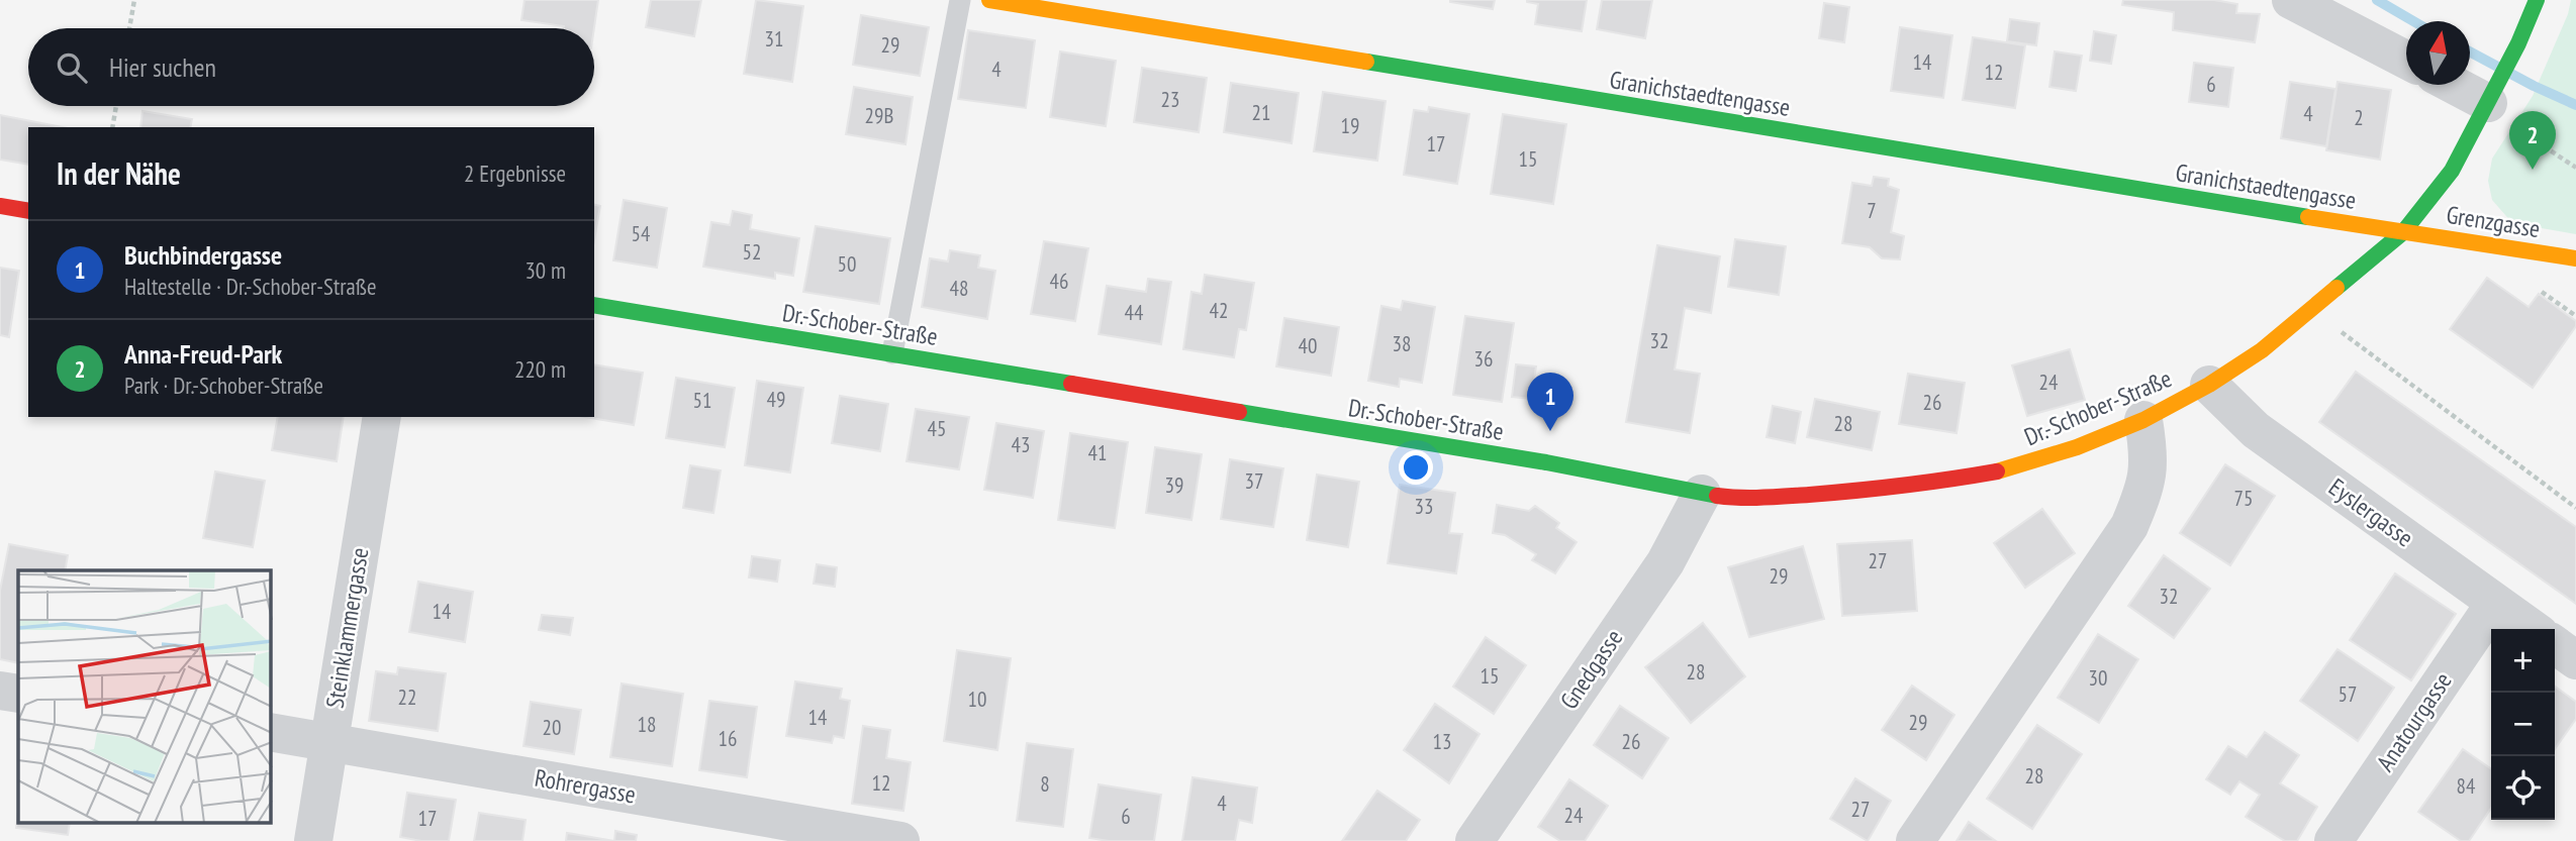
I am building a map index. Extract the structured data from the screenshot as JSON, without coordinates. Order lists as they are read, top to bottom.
{
  "streets": {
    "street": [
      "Granichstaedtengasse",
      "Grenzgasse",
      "Dr.-Schober-Straße",
      "Eyslergasse",
      "Steinklammergasse",
      "Gnedgasse",
      "Anatourgasse",
      "Rohrergasse"
    ]
  },
  "crossings": [
    ["Granichstaedtengasse", "Grenzgasse"],
    ["Granichstaedtengasse", "Dr.-Schober-Straße"],
    ["Grenzgasse", "Dr.-Schober-Straße"],
    ["Dr.-Schober-Straße", "Eyslergasse"],
    ["Dr.-Schober-Straße", "Gnedgasse"],
    ["Eyslergasse", "Anatourgasse"],
    ["Steinklammergasse", "Rohrergasse"]
  ],
  "house_numbers": [
    "31",
    "29",
    "14",
    "4",
    "12",
    "6",
    "23",
    "21",
    "4",
    "29B",
    "2",
    "19",
    "17",
    "15",
    "7",
    "54",
    "52",
    "50",
    "46",
    "48",
    "42",
    "44",
    "32",
    "38",
    "40",
    "36",
    "24",
    "49",
    "51",
    "26",
    "28",
    "45",
    "43",
    "41",
    "37",
    "39",
    "75",
    "33",
    "27",
    "29",
    "32",
    "14",
    "28",
    "15",
    "30",
    "57",
    "22",
    "10",
    "14",
    "29",
    "18",
    "20",
    "16",
    "13",
    "26",
    "28",
    "12",
    "8",
    "84",
    "4",
    "27",
    "24",
    "6",
    "17"
  ],
  "north": "top",
  "page": {
    "search": "Hier suchen",
    "pins": ["2", "1"],
    "heading": ["In der Nähe", "2 Ergebnisse"],
    "list": [
      {
        "mark": "1",
        "name": "Buchbindergasse",
        "note": "Haltestelle · Dr.-Schober-Straße",
        "value": "30 m"
      },
      {
        "mark": "2",
        "name": "Anna-Freud-Park",
        "note": "Park · Dr.-Schober-Straße",
        "value": "220 m"
      }
    ],
    "map_buttons": ["+", "−"]
  }
}
